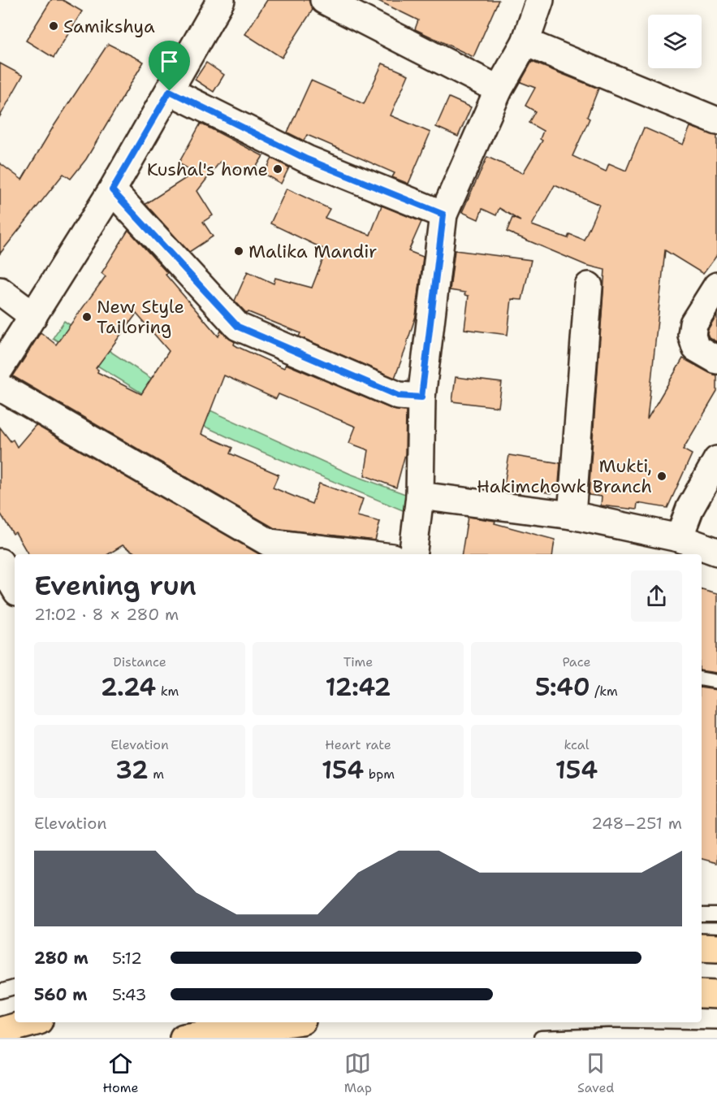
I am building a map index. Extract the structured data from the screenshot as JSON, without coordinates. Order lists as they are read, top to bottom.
{
  "places": [
    "Samikshya",
    "Kushal's home",
    "Malika Mandir",
    "New Style Tailoring",
    "Mukti, Hakimchowk Branch"
  ],
  "page": {
    "heading": ["Evening run", "21:02 · 8 × 280 m"],
    "stats": [
      ["Distance", "2.24 km"],
      ["Time", "12:42"],
      ["Pace", "5:40 /km"],
      ["Elevation", "32 m"],
      ["Heart rate", "154 bpm"],
      ["kcal", "154"]
    ],
    "chart": ["Elevation", "248–251 m"],
    "list": [
      {
        "name": "280 m",
        "note": "5:12"
      },
      {
        "name": "560 m",
        "note": "5:43"
      }
    ],
    "tabs": ["Home", "Map", "Saved"]
  }
}
